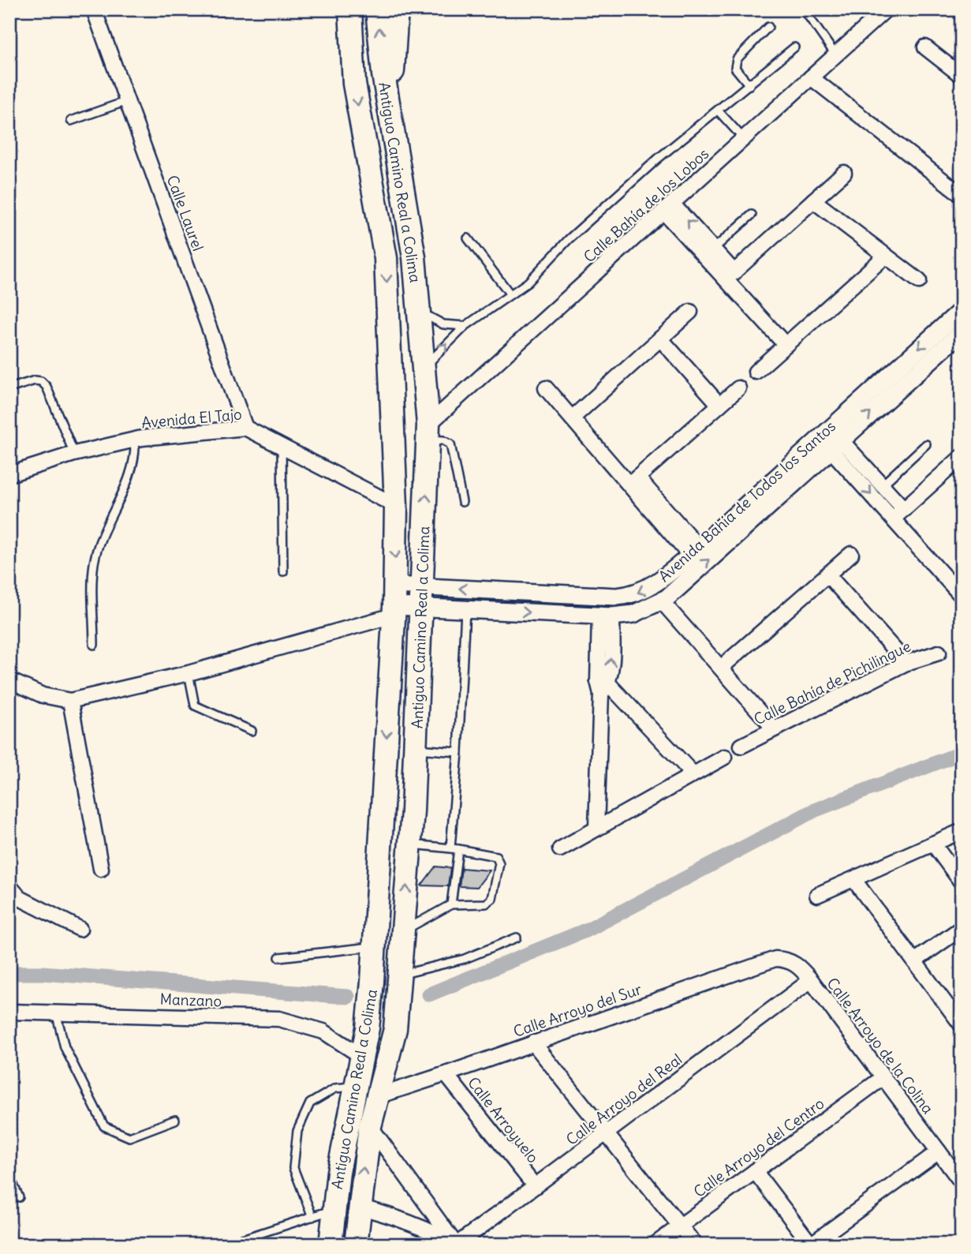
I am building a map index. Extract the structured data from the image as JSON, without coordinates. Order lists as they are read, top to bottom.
{
  "streets": {
    "main road": ["Antiguo Camino Real a Colima"],
    "street": [
      "Calle Bahía de los Lobos",
      "Calle Laurel",
      "Avenida El Tajo",
      "Avenida Bahía de Todos los Santos",
      "Calle Bahía de Pichilingue",
      "Manzano",
      "Calle Arroyo del Sur",
      "Calle Arroyo de la Colina",
      "Calle Arroyo del Real",
      "Calle Arroyuelo",
      "Calle Arroyo del Centro"
    ]
  },
  "crossings": [
    ["Antiguo Camino Real a Colima", "Calle Bahía de los Lobos"],
    ["Antiguo Camino Real a Colima", "Avenida El Tajo"],
    ["Antiguo Camino Real a Colima", "Avenida Bahía de Todos los Santos"],
    ["Antiguo Camino Real a Colima", "Manzano"],
    ["Antiguo Camino Real a Colima", "Calle Arroyo del Sur"],
    ["Calle Laurel", "Avenida El Tajo"],
    ["Calle Arroyo del Sur", "Calle Arroyo de la Colina"],
    ["Calle Arroyo del Sur", "Calle Arroyuelo"],
    ["Calle Arroyo de la Colina", "Calle Arroyo del Real"],
    ["Calle Arroyo de la Colina", "Calle Arroyo del Centro"],
    ["Calle Arroyo del Real", "Calle Arroyuelo"]
  ]
}
